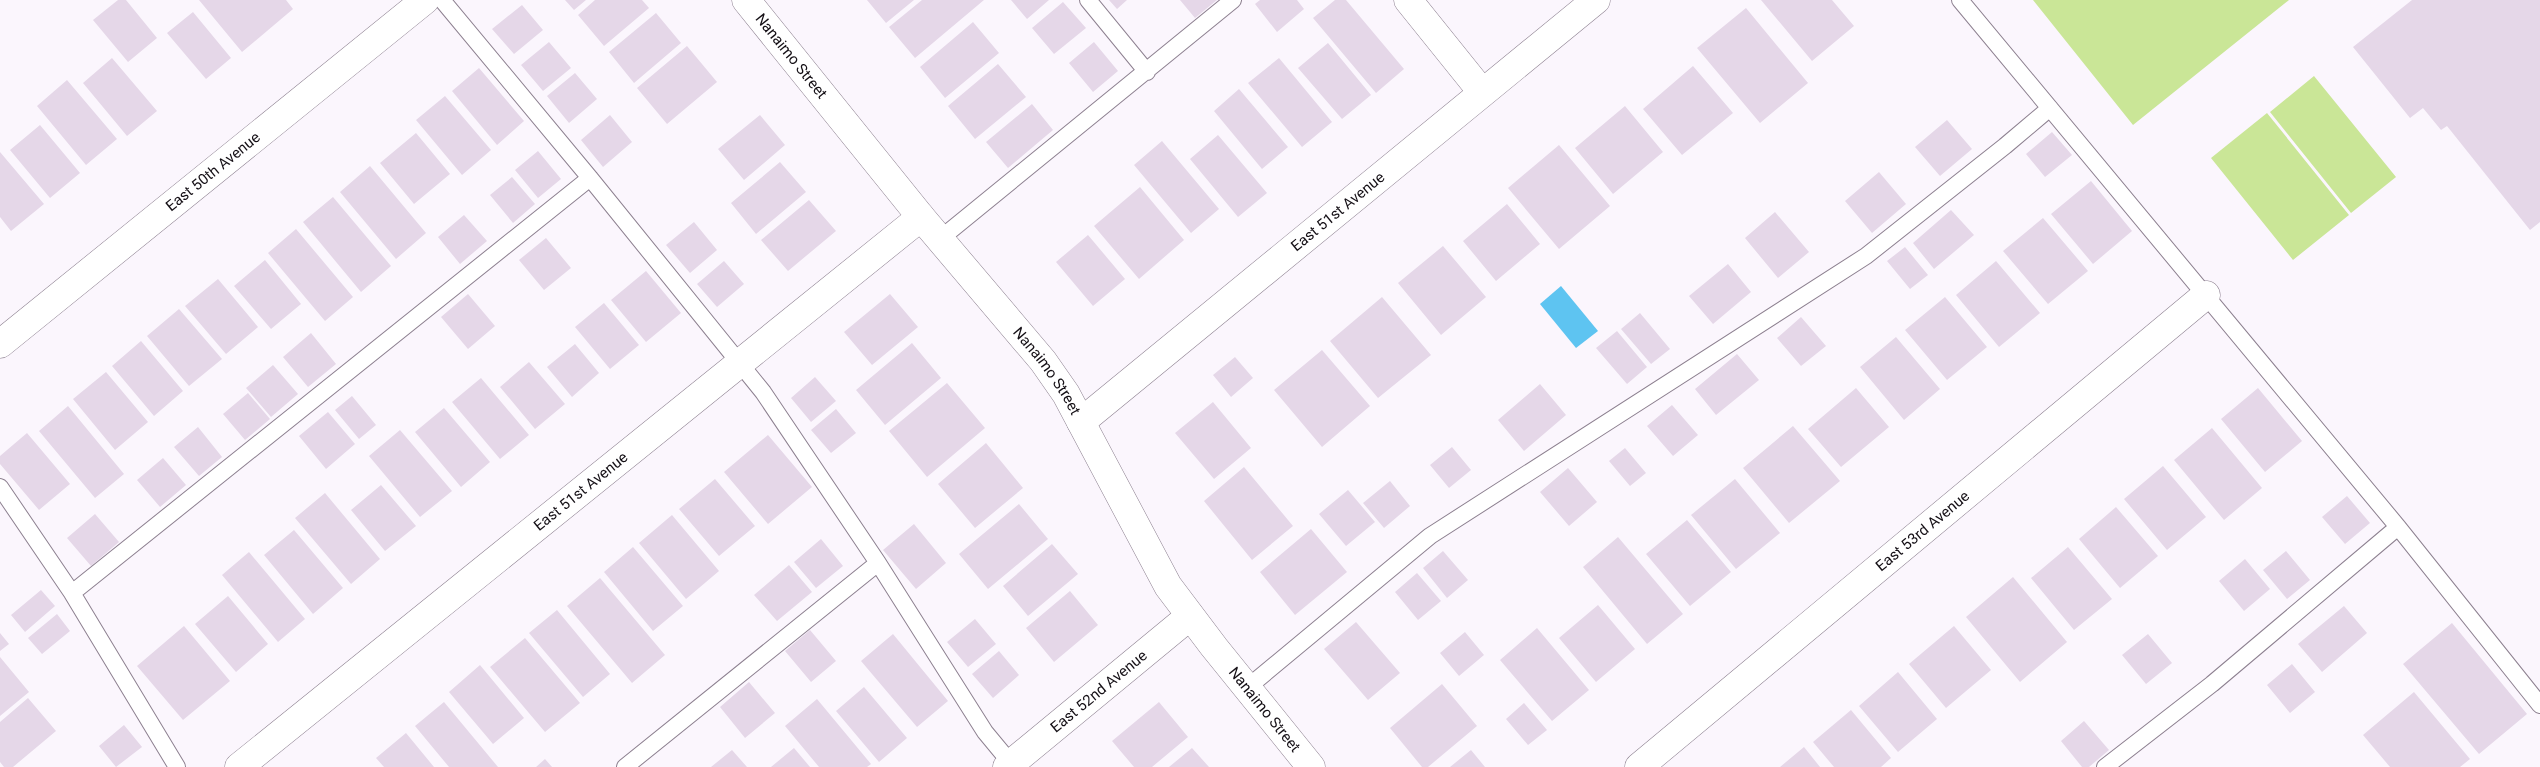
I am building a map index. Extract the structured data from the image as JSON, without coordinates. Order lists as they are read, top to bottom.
{
  "streets": {
    "street": [
      "Nanaimo Street",
      "East 50th Avenue",
      "East 51st Avenue",
      "East 53rd Avenue",
      "East 52nd Avenue"
    ]
  },
  "crossings": [
    ["Nanaimo Street", "East 51st Avenue"],
    ["Nanaimo Street", "East 52nd Avenue"]
  ]
}
